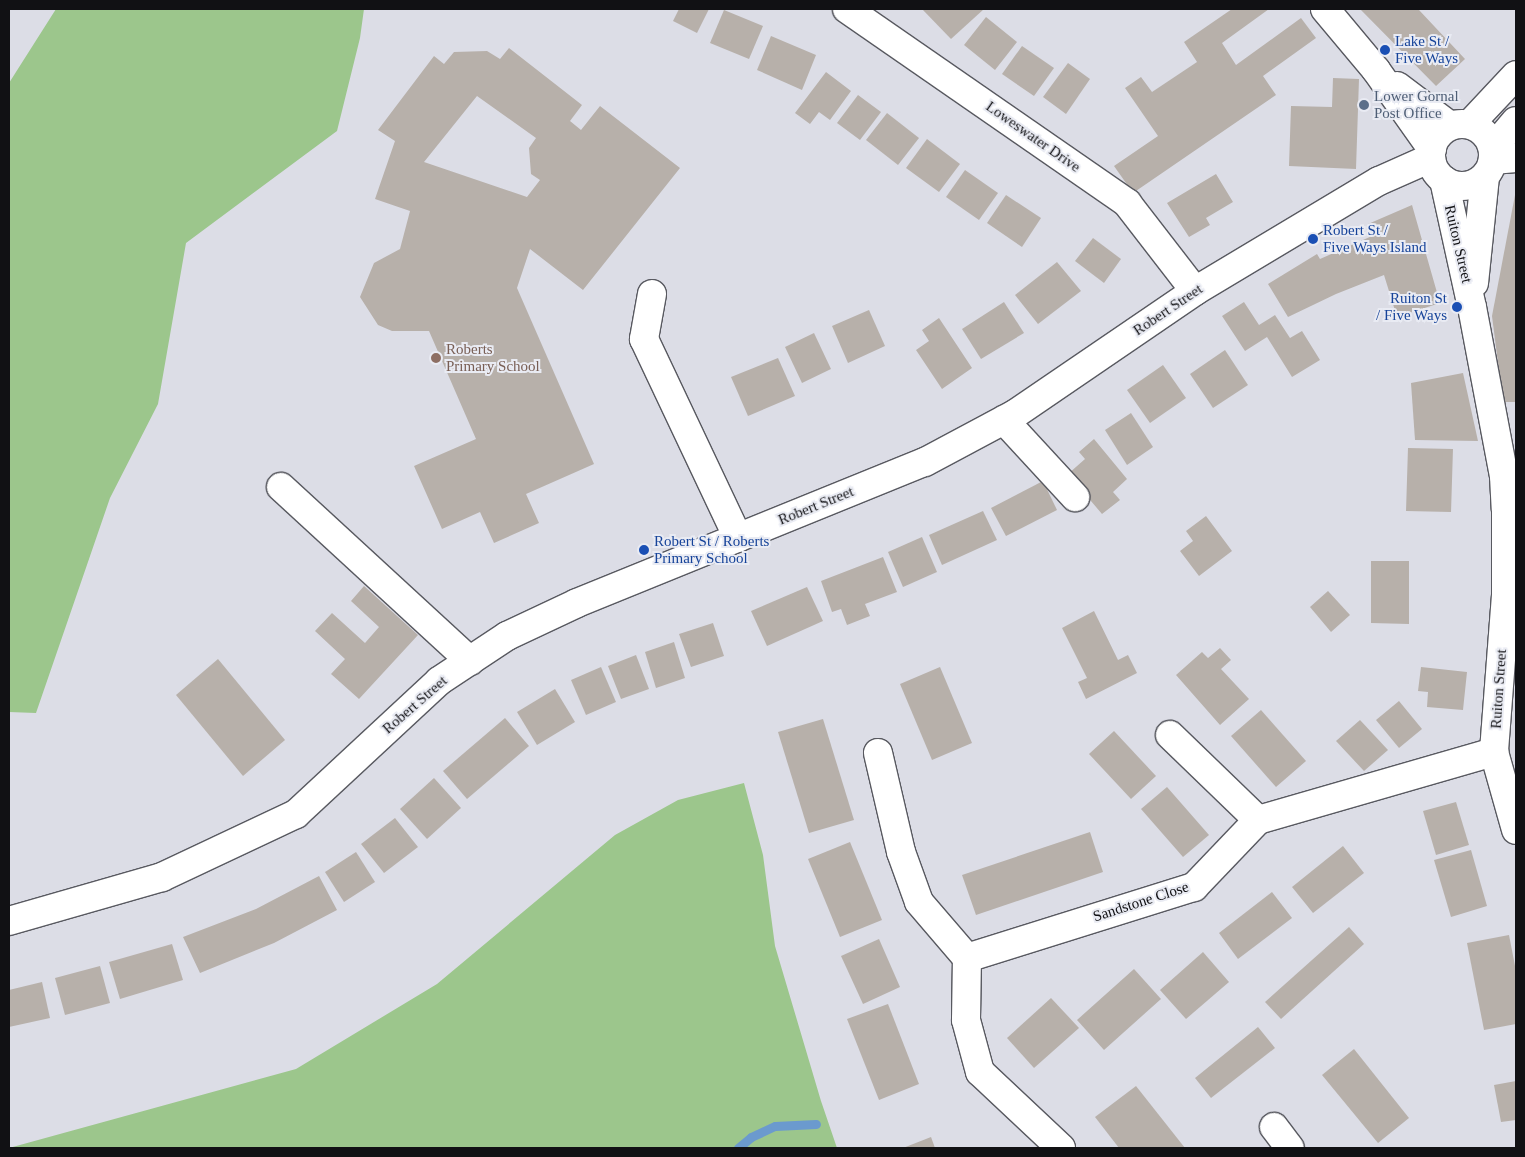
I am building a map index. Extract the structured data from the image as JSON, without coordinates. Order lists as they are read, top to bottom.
{
  "streets": {
    "street": [
      "Loweswater Drive",
      "Ruiton Street",
      "Robert Street",
      "Sandstone Close"
    ]
  },
  "crossings": [
    ["Loweswater Drive", "Robert Street"],
    ["Ruiton Street", "Robert Street"]
  ],
  "places": [
    "Lake St / Five Ways",
    "Lower Gornal Post Office",
    "Robert St / Five Ways Island",
    "Ruiton St / Five Ways",
    "Roberts Primary School",
    "Robert St / Roberts Primary School"
  ]
}
